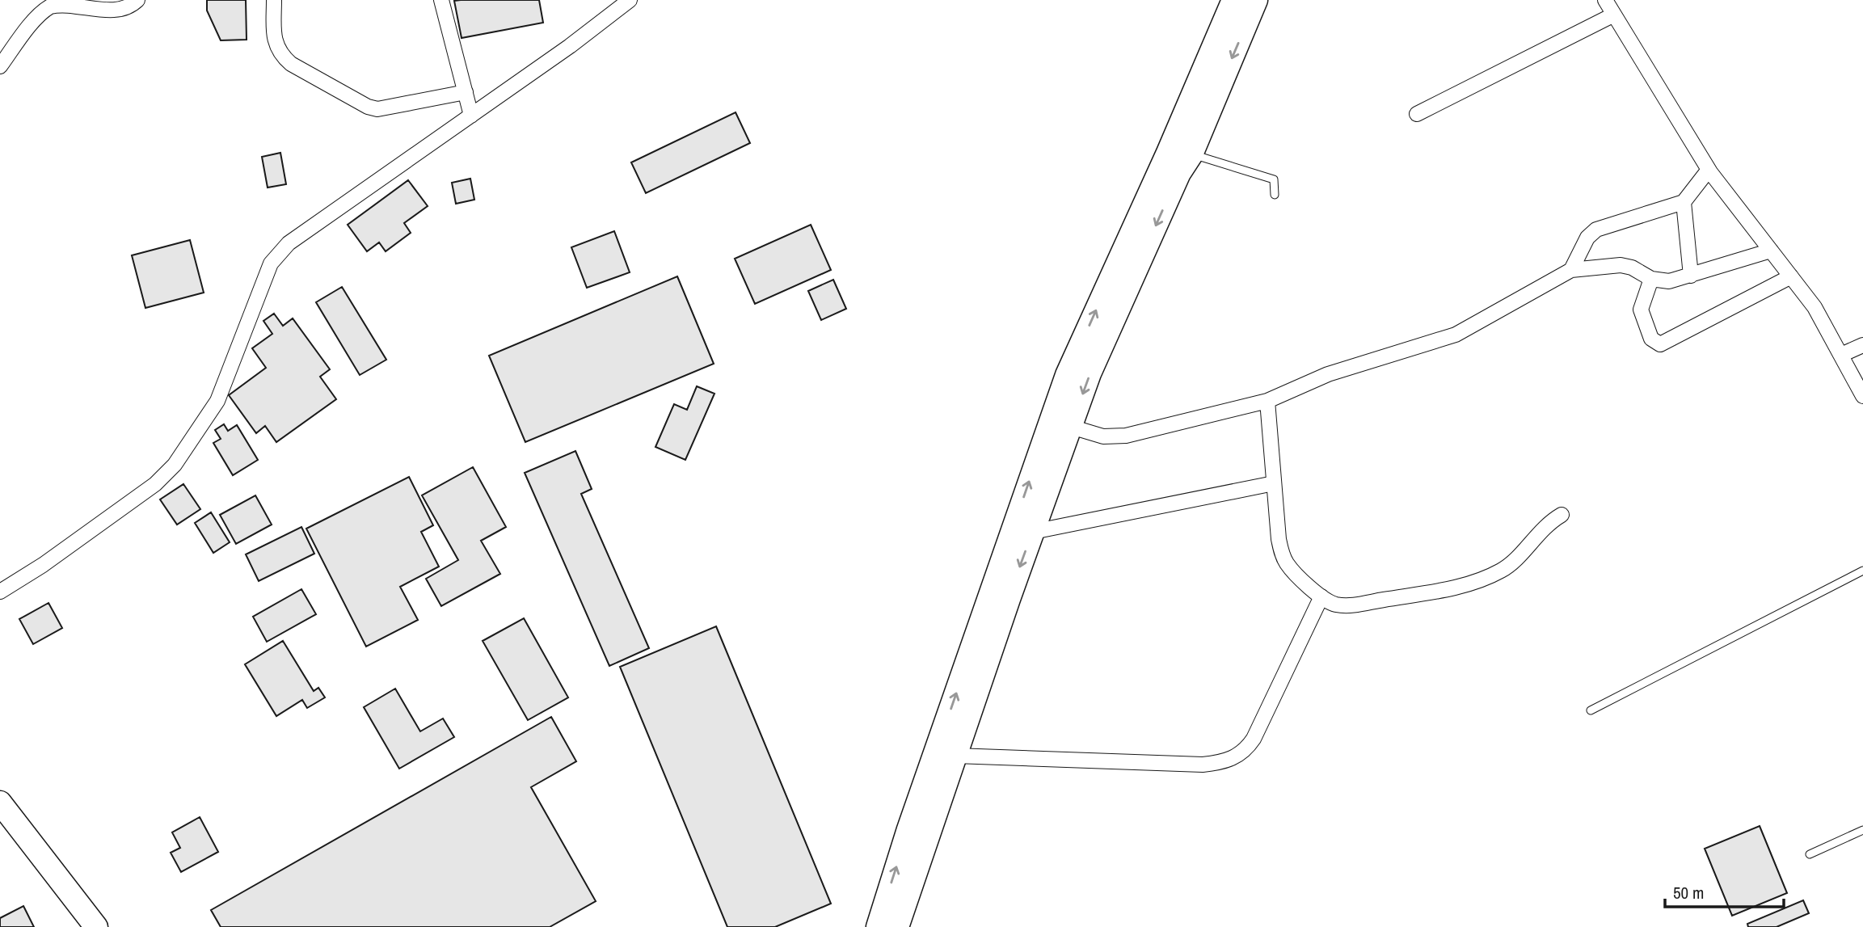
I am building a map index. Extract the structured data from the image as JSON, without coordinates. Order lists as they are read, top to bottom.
{
  "scale_bar": "50 m"
}
